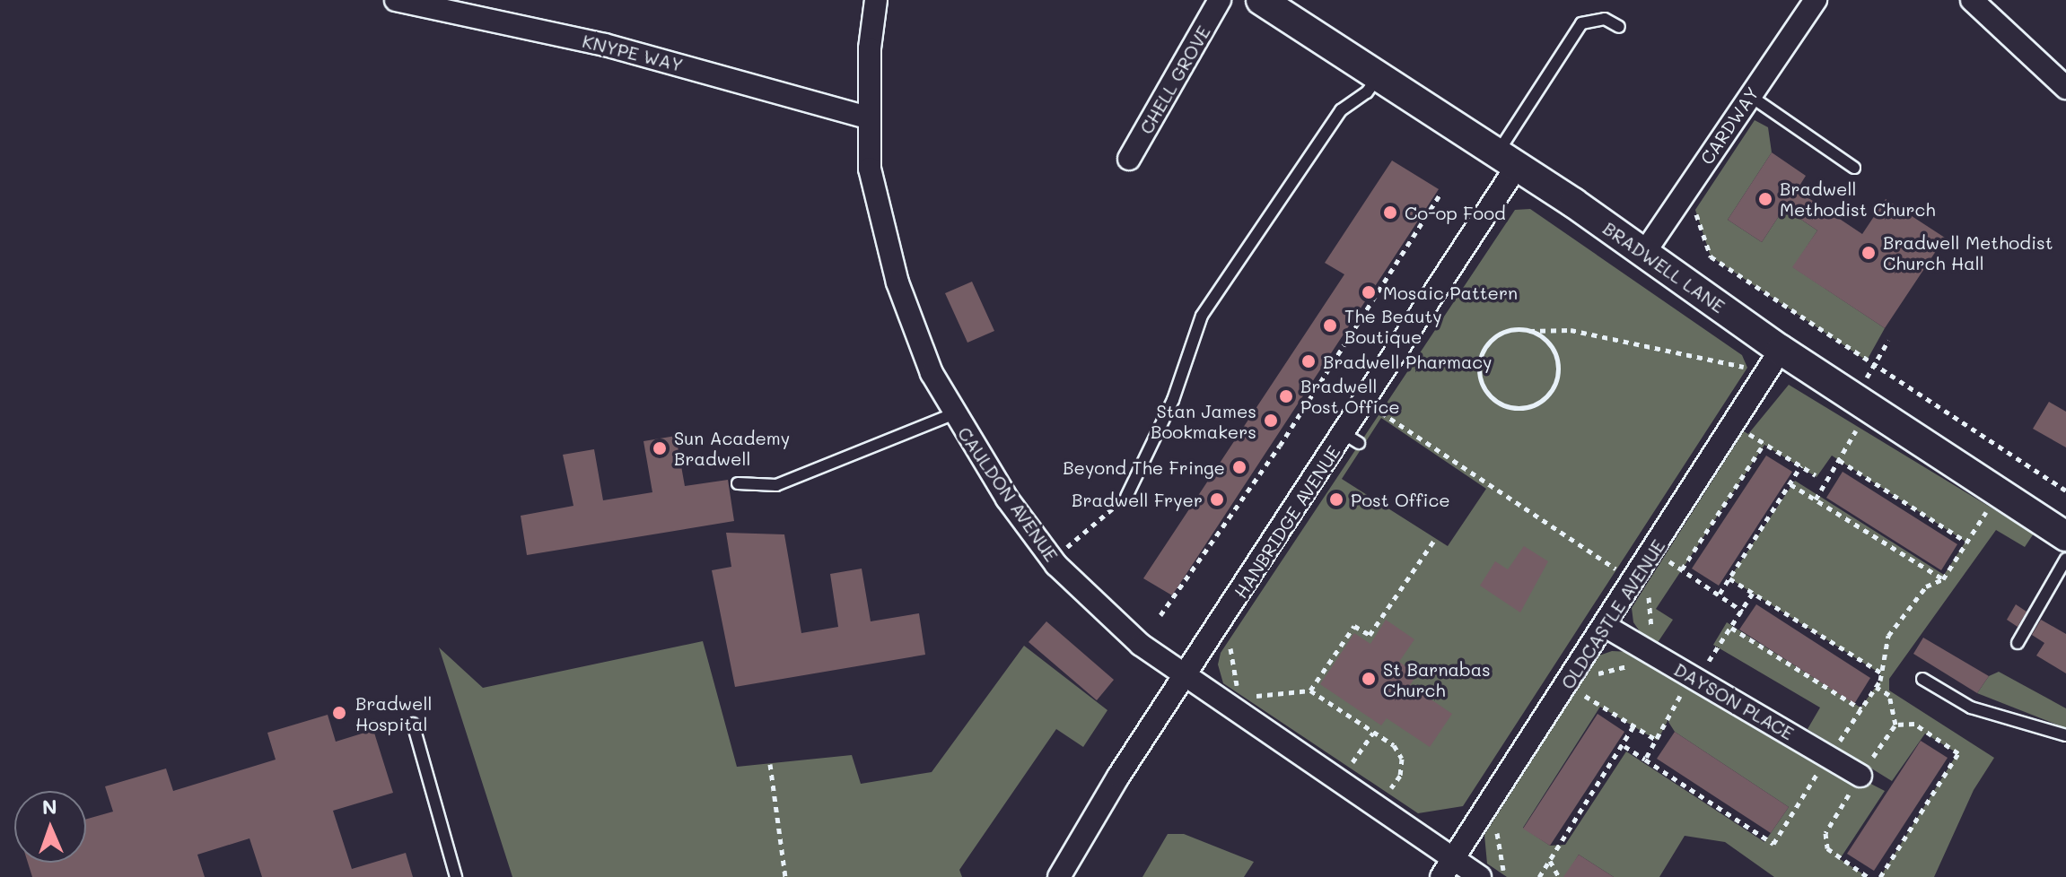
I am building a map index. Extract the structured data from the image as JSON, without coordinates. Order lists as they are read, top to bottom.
{
  "streets": {
    "street": [
      "KNYPE WAY",
      "CHELL GROVE",
      "CARDWAY",
      "BRADWELL LANE",
      "CAULDON AVENUE",
      "HANBRIDGE AVENUE",
      "OLDCASTLE AVENUE",
      "DAYSON PLACE"
    ]
  },
  "crossings": [
    ["KNYPE WAY", "CAULDON AVENUE"],
    ["CARDWAY", "BRADWELL LANE"],
    ["BRADWELL LANE", "HANBRIDGE AVENUE"],
    ["BRADWELL LANE", "OLDCASTLE AVENUE"],
    ["CAULDON AVENUE", "HANBRIDGE AVENUE"],
    ["CAULDON AVENUE", "OLDCASTLE AVENUE"],
    ["OLDCASTLE AVENUE", "DAYSON PLACE"]
  ],
  "places": [
    "Bradwell Methodist Church",
    "Co-op Food",
    "Bradwell Methodist Church Hall",
    "Mosaic Pattern",
    "The Beauty Boutique",
    "Bradwell Pharmacy",
    "Bradwell Post Office",
    "Stan James Bookmakers",
    "Sun Academy Bradwell",
    "Beyond The Fringe",
    "Bradwell Fryer",
    "Post Office",
    "St Barnabas Church",
    "Bradwell Hospital"
  ],
  "north": "top"
}
